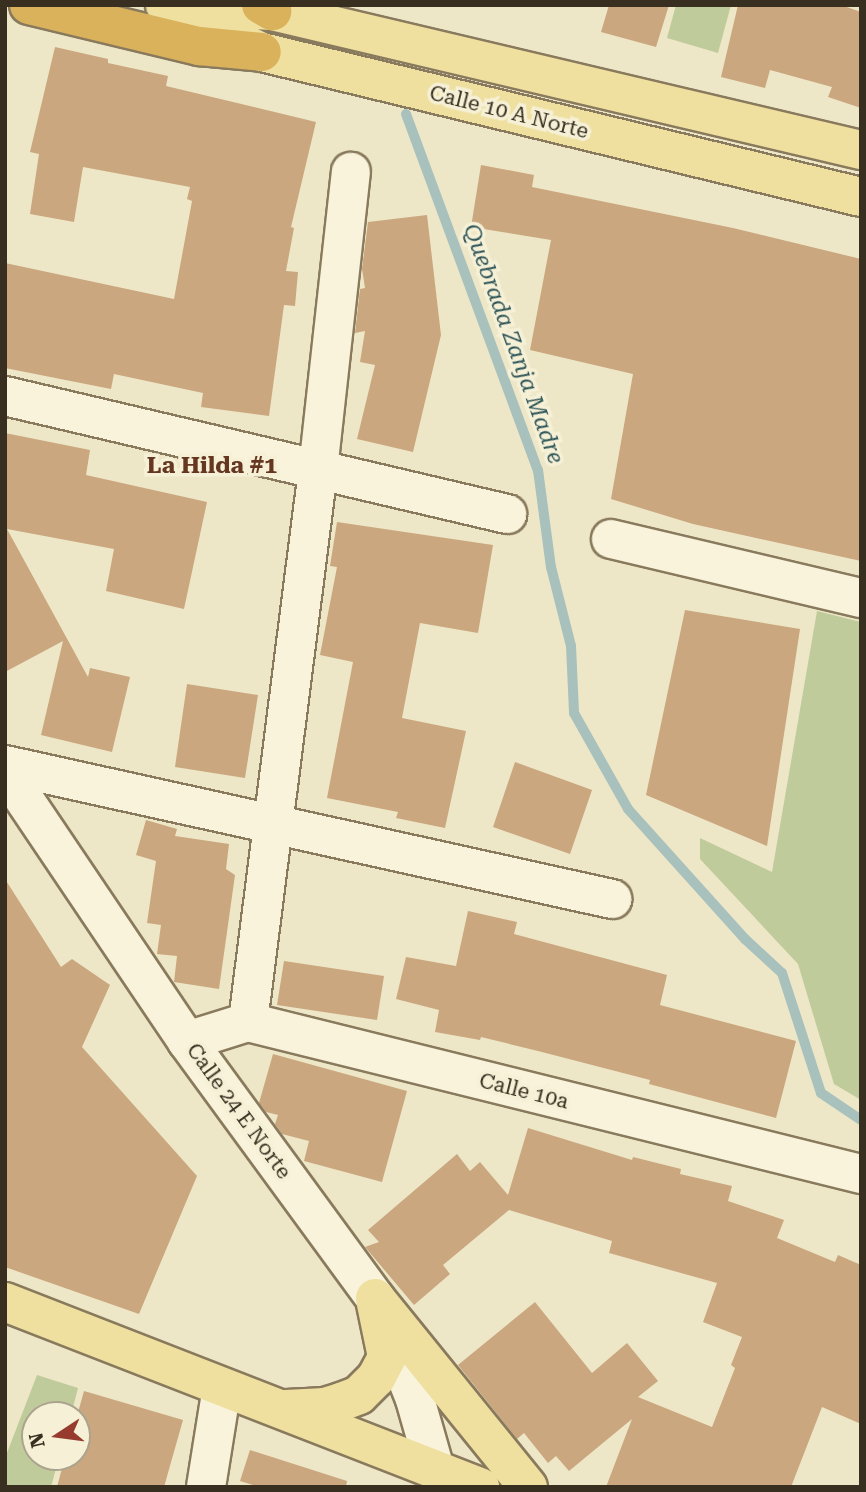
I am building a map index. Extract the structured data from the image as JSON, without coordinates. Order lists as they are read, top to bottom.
{
  "streets": {
    "main road": ["Calle 10 A Norte"],
    "street": ["Calle 10a", "Calle 24 E Norte"]
  },
  "districts": ["La Hilda #1"],
  "water": ["Quebrada Zanja Madre"],
  "north": "left"
}
